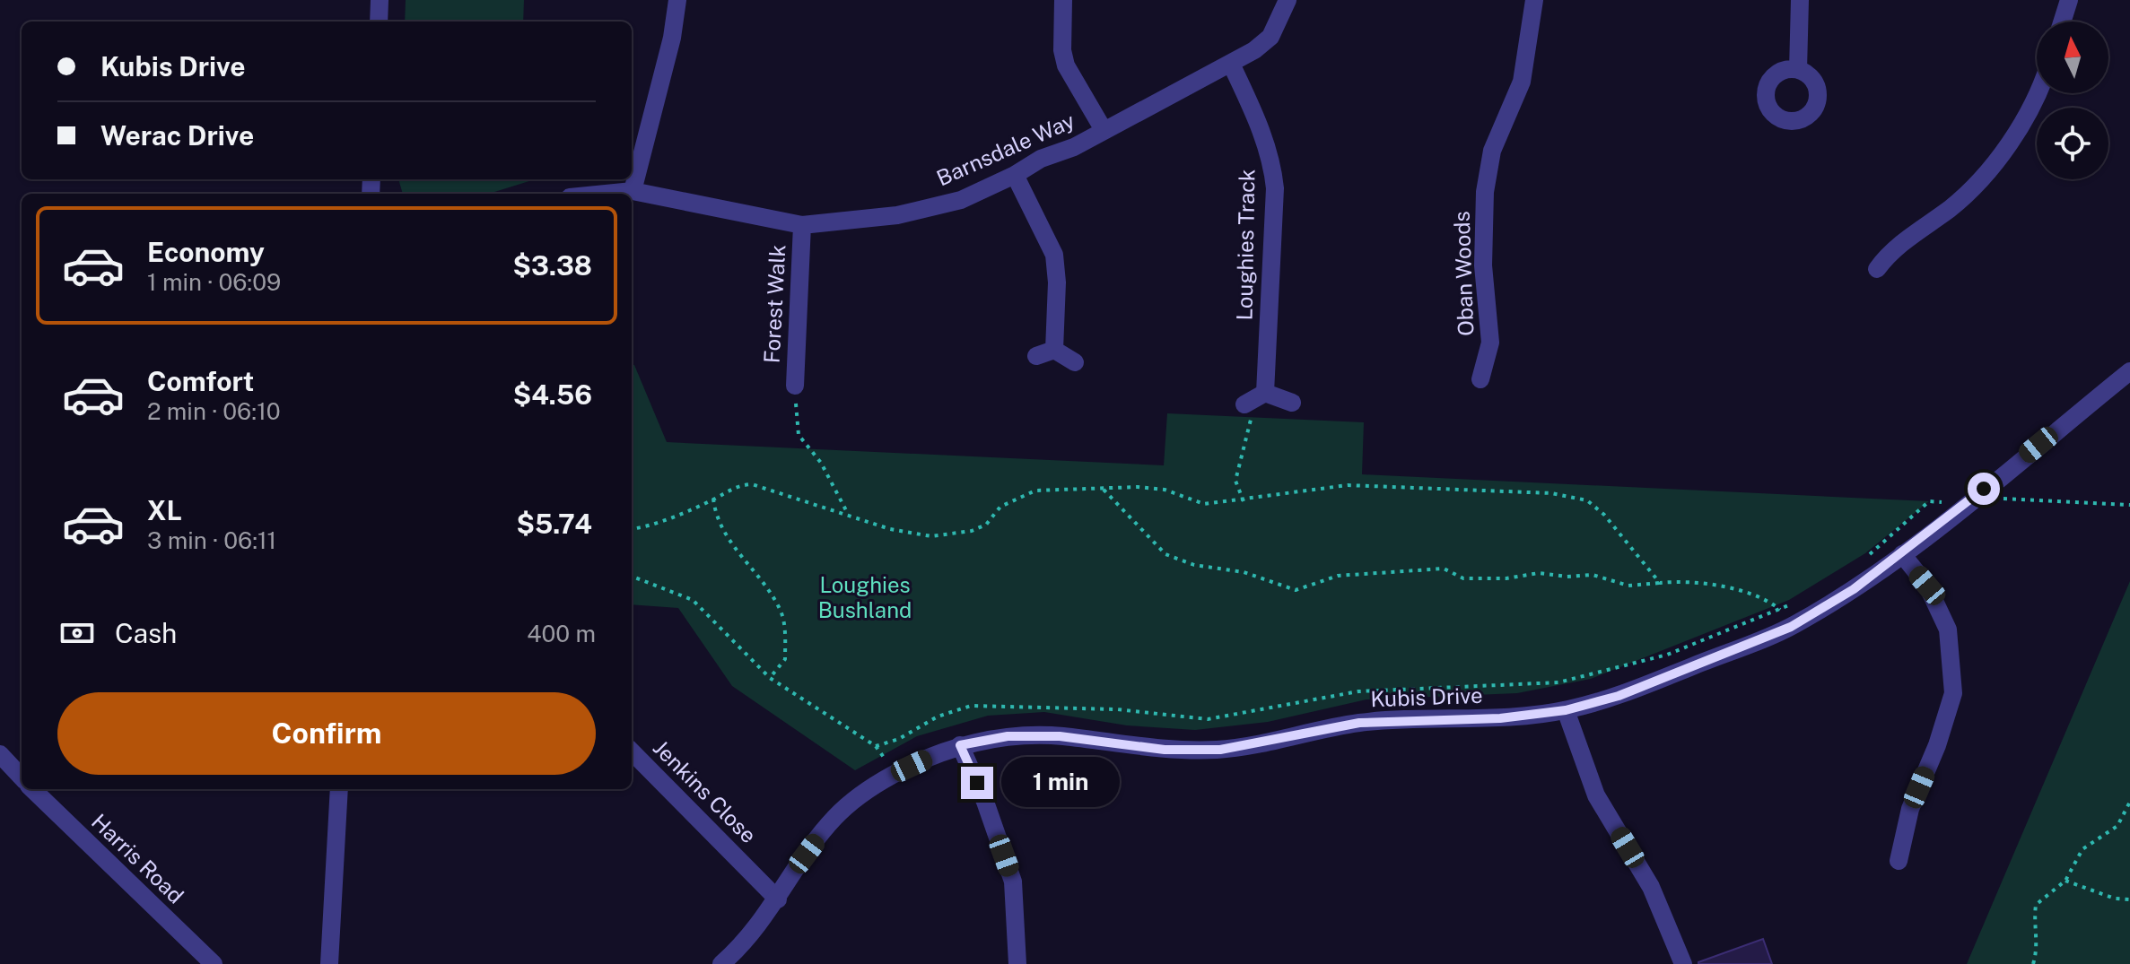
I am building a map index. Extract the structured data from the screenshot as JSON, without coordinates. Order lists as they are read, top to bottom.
{
  "streets": {
    "street": [
      "Barnsdale Way",
      "Loughies Track",
      "Oban Woods",
      "Forest Walk",
      "Kubis Drive",
      "Jenkins Close",
      "Harris Road"
    ]
  },
  "crossings": [
    ["Barnsdale Way", "Loughies Track"],
    ["Barnsdale Way", "Forest Walk"],
    ["Kubis Drive", "Jenkins Close"]
  ],
  "parks": ["Loughies Bushland"],
  "north": "top",
  "page": {
    "banner": ["Kubis Drive", "Werac Drive"],
    "list": [
      {
        "name": "Economy",
        "note": "1 min · 06:09",
        "value": "$3.38"
      },
      {
        "name": "Comfort",
        "note": "2 min · 06:10",
        "value": "$4.56"
      },
      {
        "name": "XL",
        "note": "3 min · 06:11",
        "value": "$5.74"
      }
    ],
    "pay": ["Cash", "400 m"],
    "buttons": "Confirm",
    "bubble": "1 min"
  }
}
